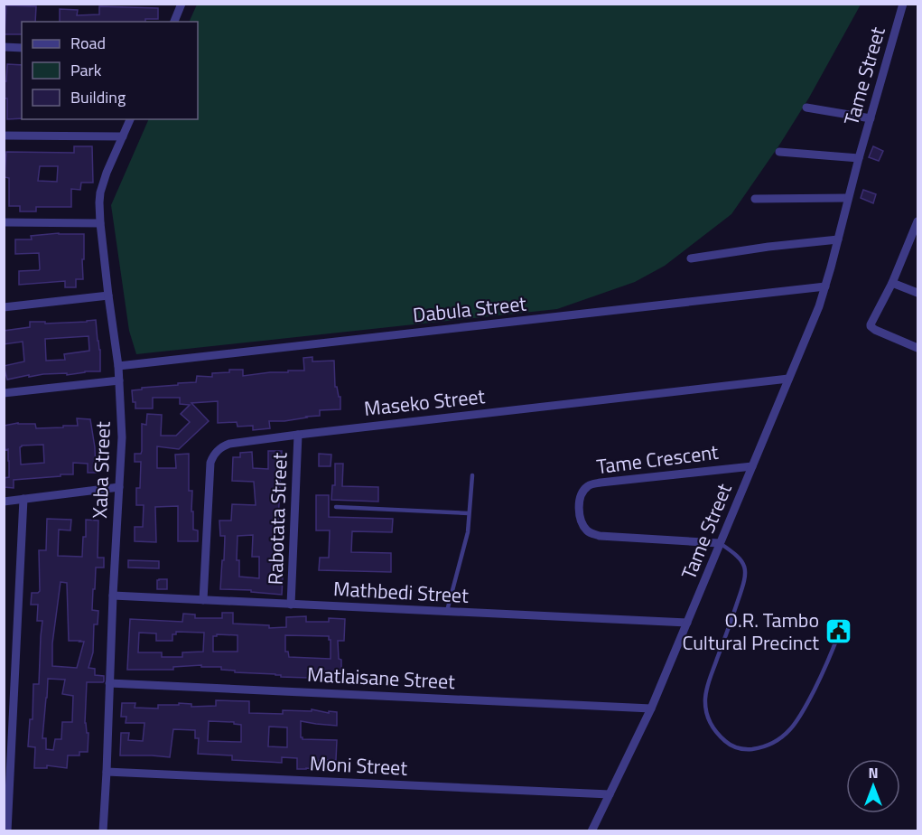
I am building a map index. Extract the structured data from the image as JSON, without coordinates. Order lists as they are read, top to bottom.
{
  "streets": {
    "street": [
      "Tame Street",
      "Dabula Street",
      "Maseko Street",
      "Tame Crescent",
      "Xaba Street",
      "Rabotata Street",
      "Mathbedi Street",
      "Matlaisane Street",
      "Moni Street"
    ]
  },
  "crossings": [
    ["Tame Street", "Dabula Street"],
    ["Tame Street", "Maseko Street"],
    ["Tame Street", "Tame Crescent"],
    ["Tame Street", "Mathbedi Street"],
    ["Tame Street", "Matlaisane Street"],
    ["Tame Street", "Moni Street"],
    ["Dabula Street", "Xaba Street"],
    ["Maseko Street", "Rabotata Street"],
    ["Maseko Street", "Mathbedi Street"],
    ["Xaba Street", "Mathbedi Street"],
    ["Xaba Street", "Matlaisane Street"],
    ["Xaba Street", "Moni Street"],
    ["Rabotata Street", "Mathbedi Street"]
  ],
  "places": {
    "public building": ["O.R. Tambo Cultural Precinct"]
  },
  "legend": ["Road", "Park", "Building"],
  "north": "top"
}
